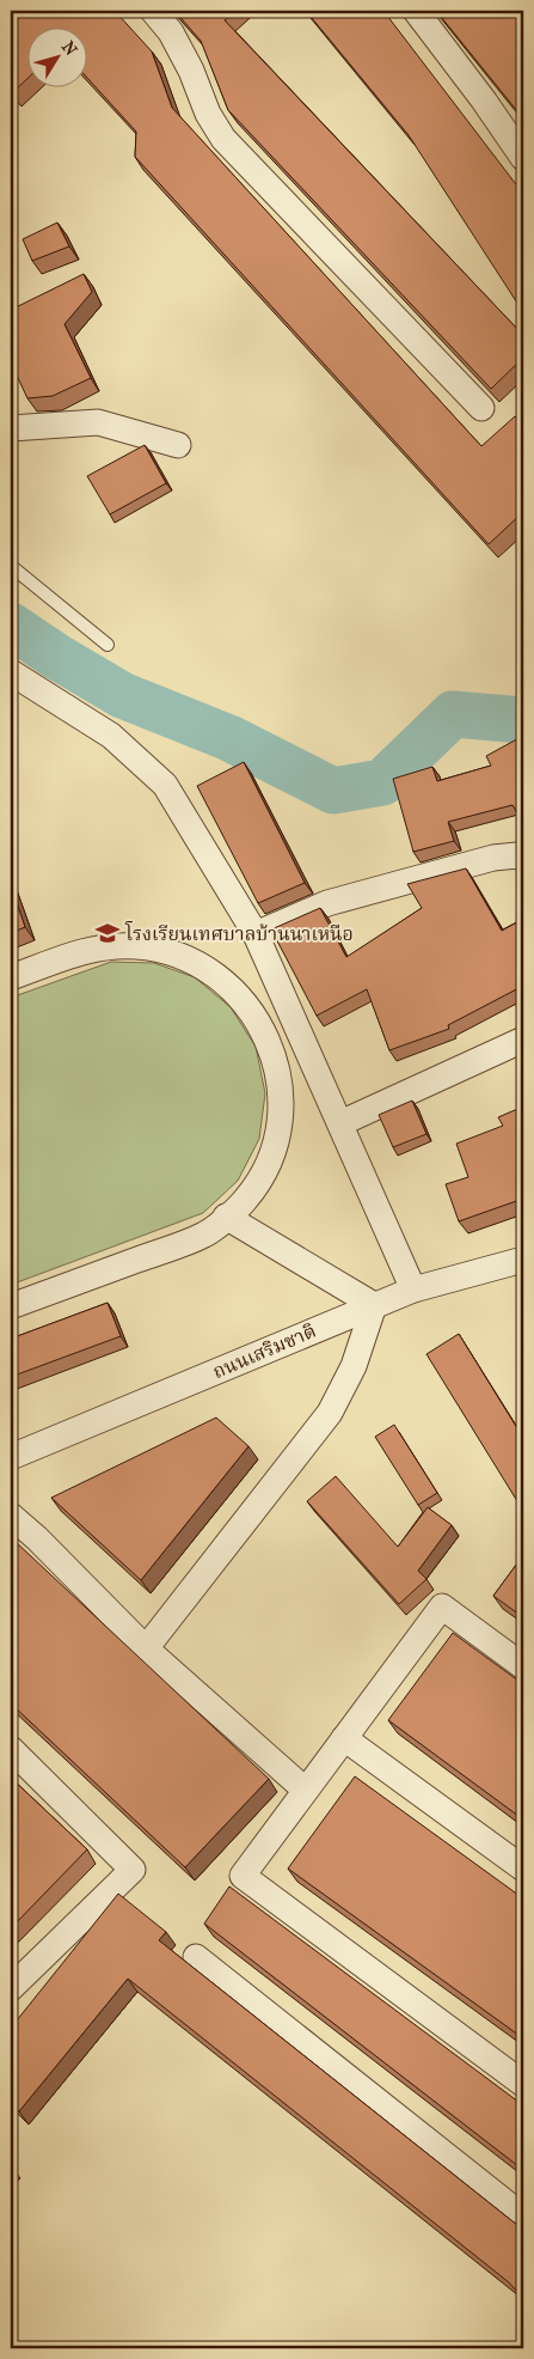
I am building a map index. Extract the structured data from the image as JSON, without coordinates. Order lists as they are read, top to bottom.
{
  "streets": {
    "street": ["ถนนเสริมชาติ"]
  },
  "places": {
    "school or university": ["โรงเรียนเทศบาลบ้านนาเหนือ"]
  },
  "north": "top right"
}
